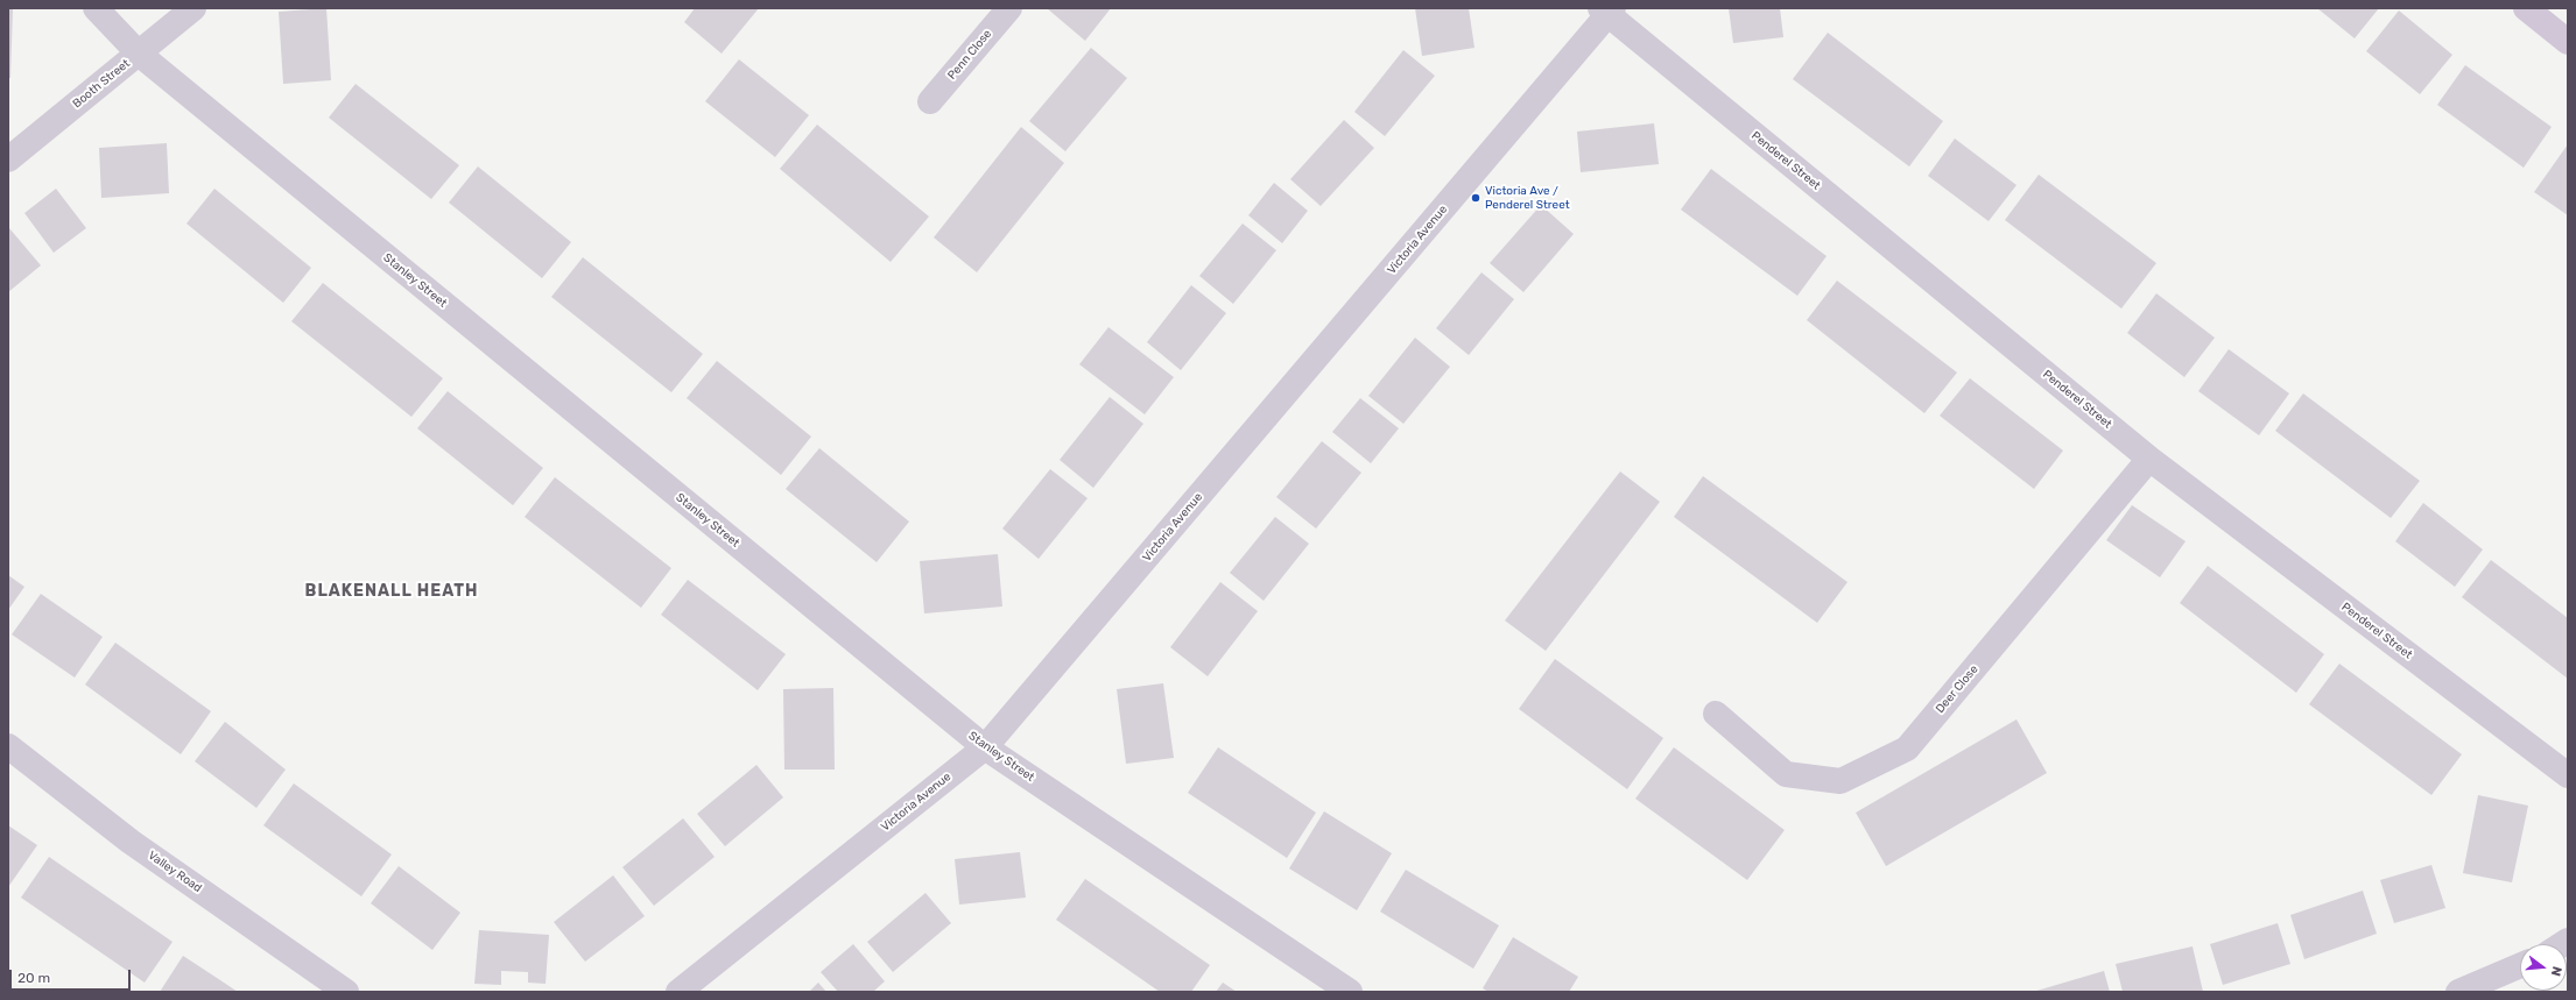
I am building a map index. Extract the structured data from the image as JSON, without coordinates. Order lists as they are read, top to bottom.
{
  "streets": {
    "street": [
      "Penn Close",
      "Booth Street",
      "Penderel Street",
      "Victoria Avenue",
      "Stanley Street",
      "Deer Close",
      "Valley Road"
    ]
  },
  "crossings": [
    ["Booth Street", "Stanley Street"],
    ["Penderel Street", "Victoria Avenue"],
    ["Penderel Street", "Deer Close"],
    ["Victoria Avenue", "Stanley Street"]
  ],
  "districts": ["BLAKENALL HEATH"],
  "places": ["Victoria Ave / Penderel Street"],
  "scale_bar": "20 m",
  "north": "right"
}
